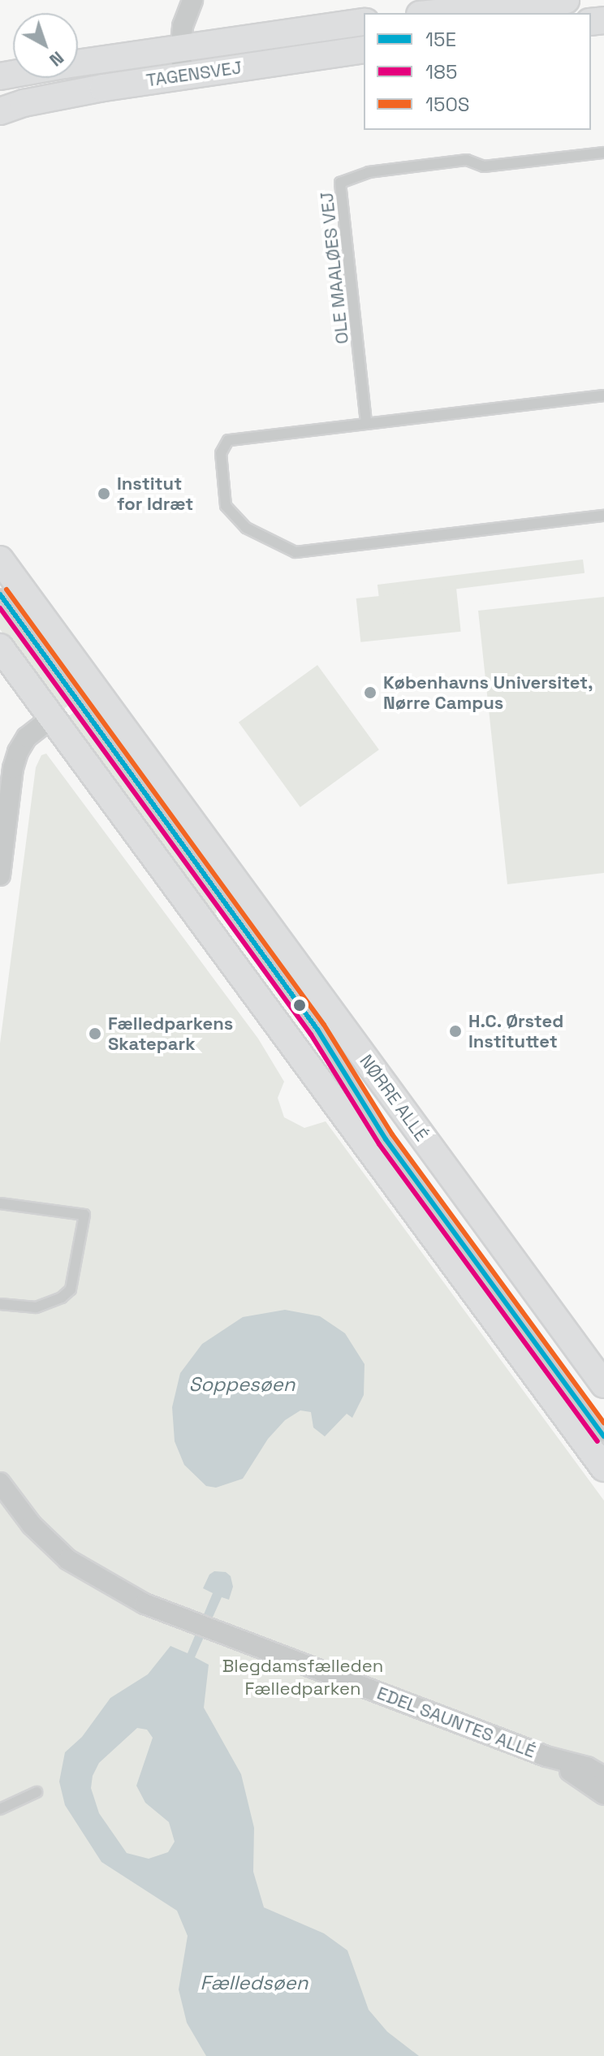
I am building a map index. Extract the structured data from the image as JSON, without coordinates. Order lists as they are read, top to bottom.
{
  "streets": {
    "street": ["TAGENSVEJ", "NØRRE ALLÉ", "EDEL SAUNTES ALLÉ"],
    "lane": ["OLE MAALØES VEJ"]
  },
  "water": ["Soppesøen", "Fælledsøen"],
  "parks": ["Blegdamsfælleden", "Fælledparken"],
  "places": [
    "Institut for Idræt",
    "Københavns Universitet, Nørre Campus",
    "H.C. Ørsted Instituttet",
    "Fælledparkens Skatepark"
  ],
  "lines": ["transit line 150S", "transit line 15E", "transit line 185"],
  "legend": ["15E", "185", "150S"],
  "north": "bottom right"
}
